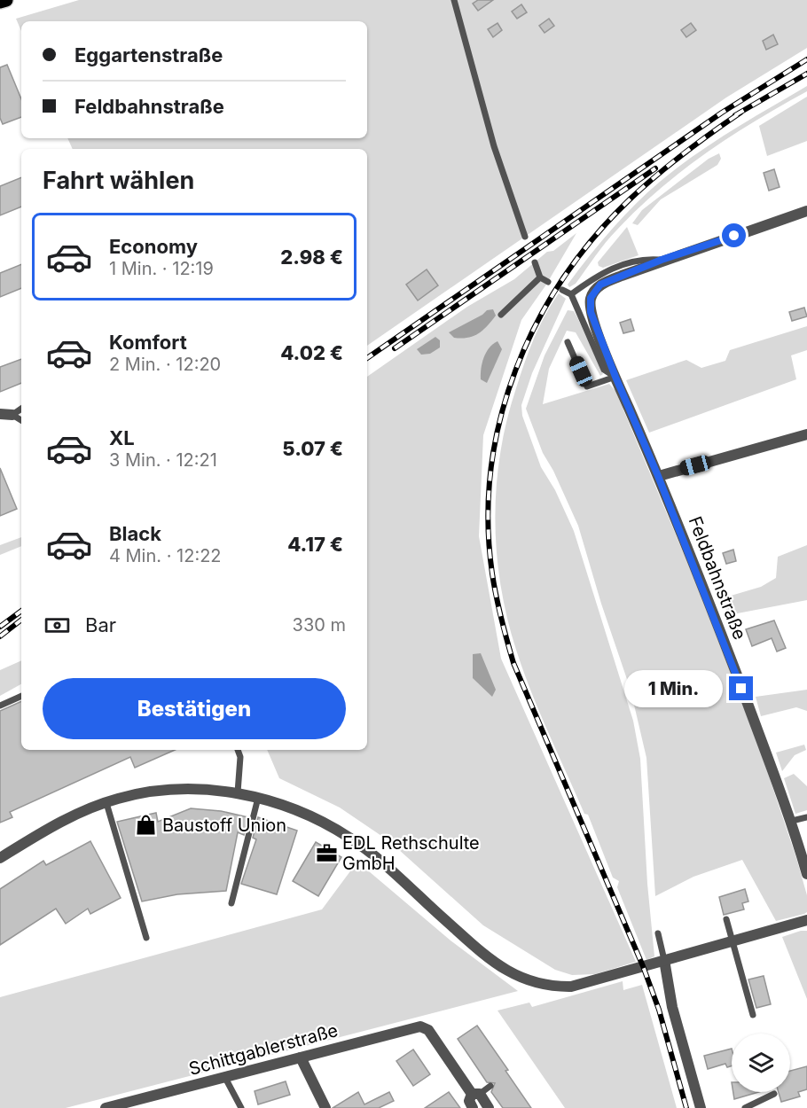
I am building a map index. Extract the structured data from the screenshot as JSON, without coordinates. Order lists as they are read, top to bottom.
{
  "streets": {
    "street": ["Feldbahnstraße", "Schittgablerstraße"]
  },
  "places": {
    "shop": ["Baustoff Union"],
    "office": ["EDL Rethschulte GmbH"]
  },
  "page": {
    "banner": ["Eggartenstraße", "Feldbahnstraße"],
    "heading": "Fahrt wählen",
    "list": [
      {
        "name": "Economy",
        "note": "1 Min. · 12:19",
        "value": "2.98 €"
      },
      {
        "name": "Komfort",
        "note": "2 Min. · 12:20",
        "value": "4.02 €"
      },
      {
        "name": "XL",
        "note": "3 Min. · 12:21",
        "value": "5.07 €"
      },
      {
        "name": "Black",
        "note": "4 Min. · 12:22",
        "value": "4.17 €"
      }
    ],
    "pay": ["Bar", "330 m"],
    "buttons": "Bestätigen",
    "bubble": "1 Min."
  }
}
